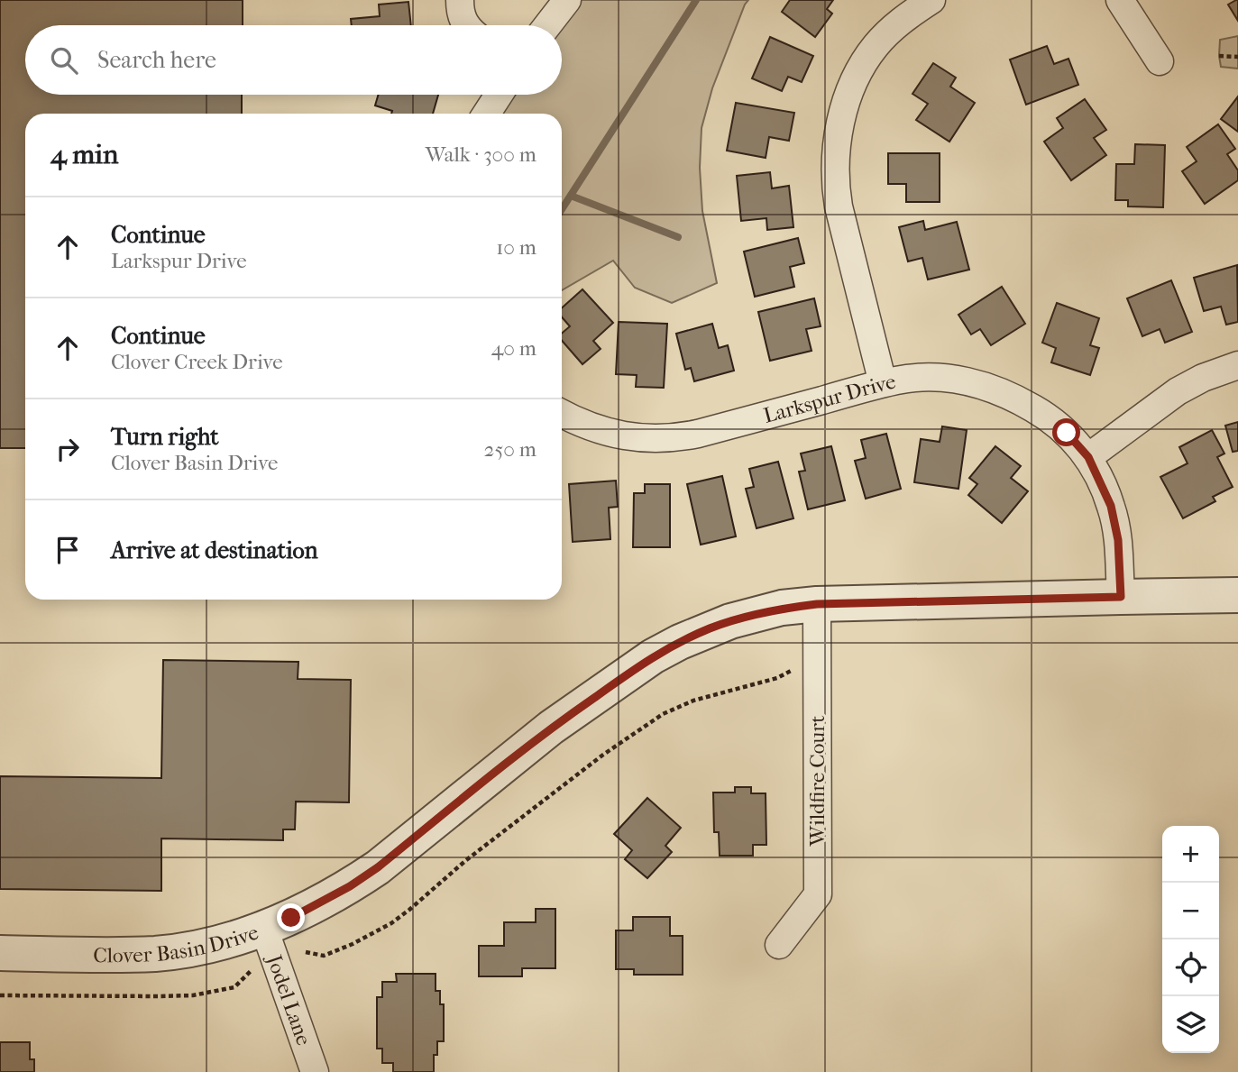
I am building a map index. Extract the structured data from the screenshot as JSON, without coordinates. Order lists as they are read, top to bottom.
{
  "streets": {
    "street": [
      "Larkspur Drive",
      "Wildfire Court",
      "Clover Basin Drive",
      "Jodel Lane"
    ]
  },
  "crossings": [
    ["Larkspur Drive", "Clover Basin Drive"],
    ["Wildfire Court", "Clover Basin Drive"],
    ["Clover Basin Drive", "Jodel Lane"]
  ],
  "page": {
    "search": "Search here",
    "heading": ["4 min", "Walk · 300 m"],
    "list": [
      ["Continue", "Larkspur Drive", "10 m"],
      ["Continue", "Clover Creek Drive", "40 m"],
      ["Turn right", "Clover Basin Drive", "250 m"],
      "Arrive at destination"
    ],
    "map_buttons": ["+", "−"]
  }
}
